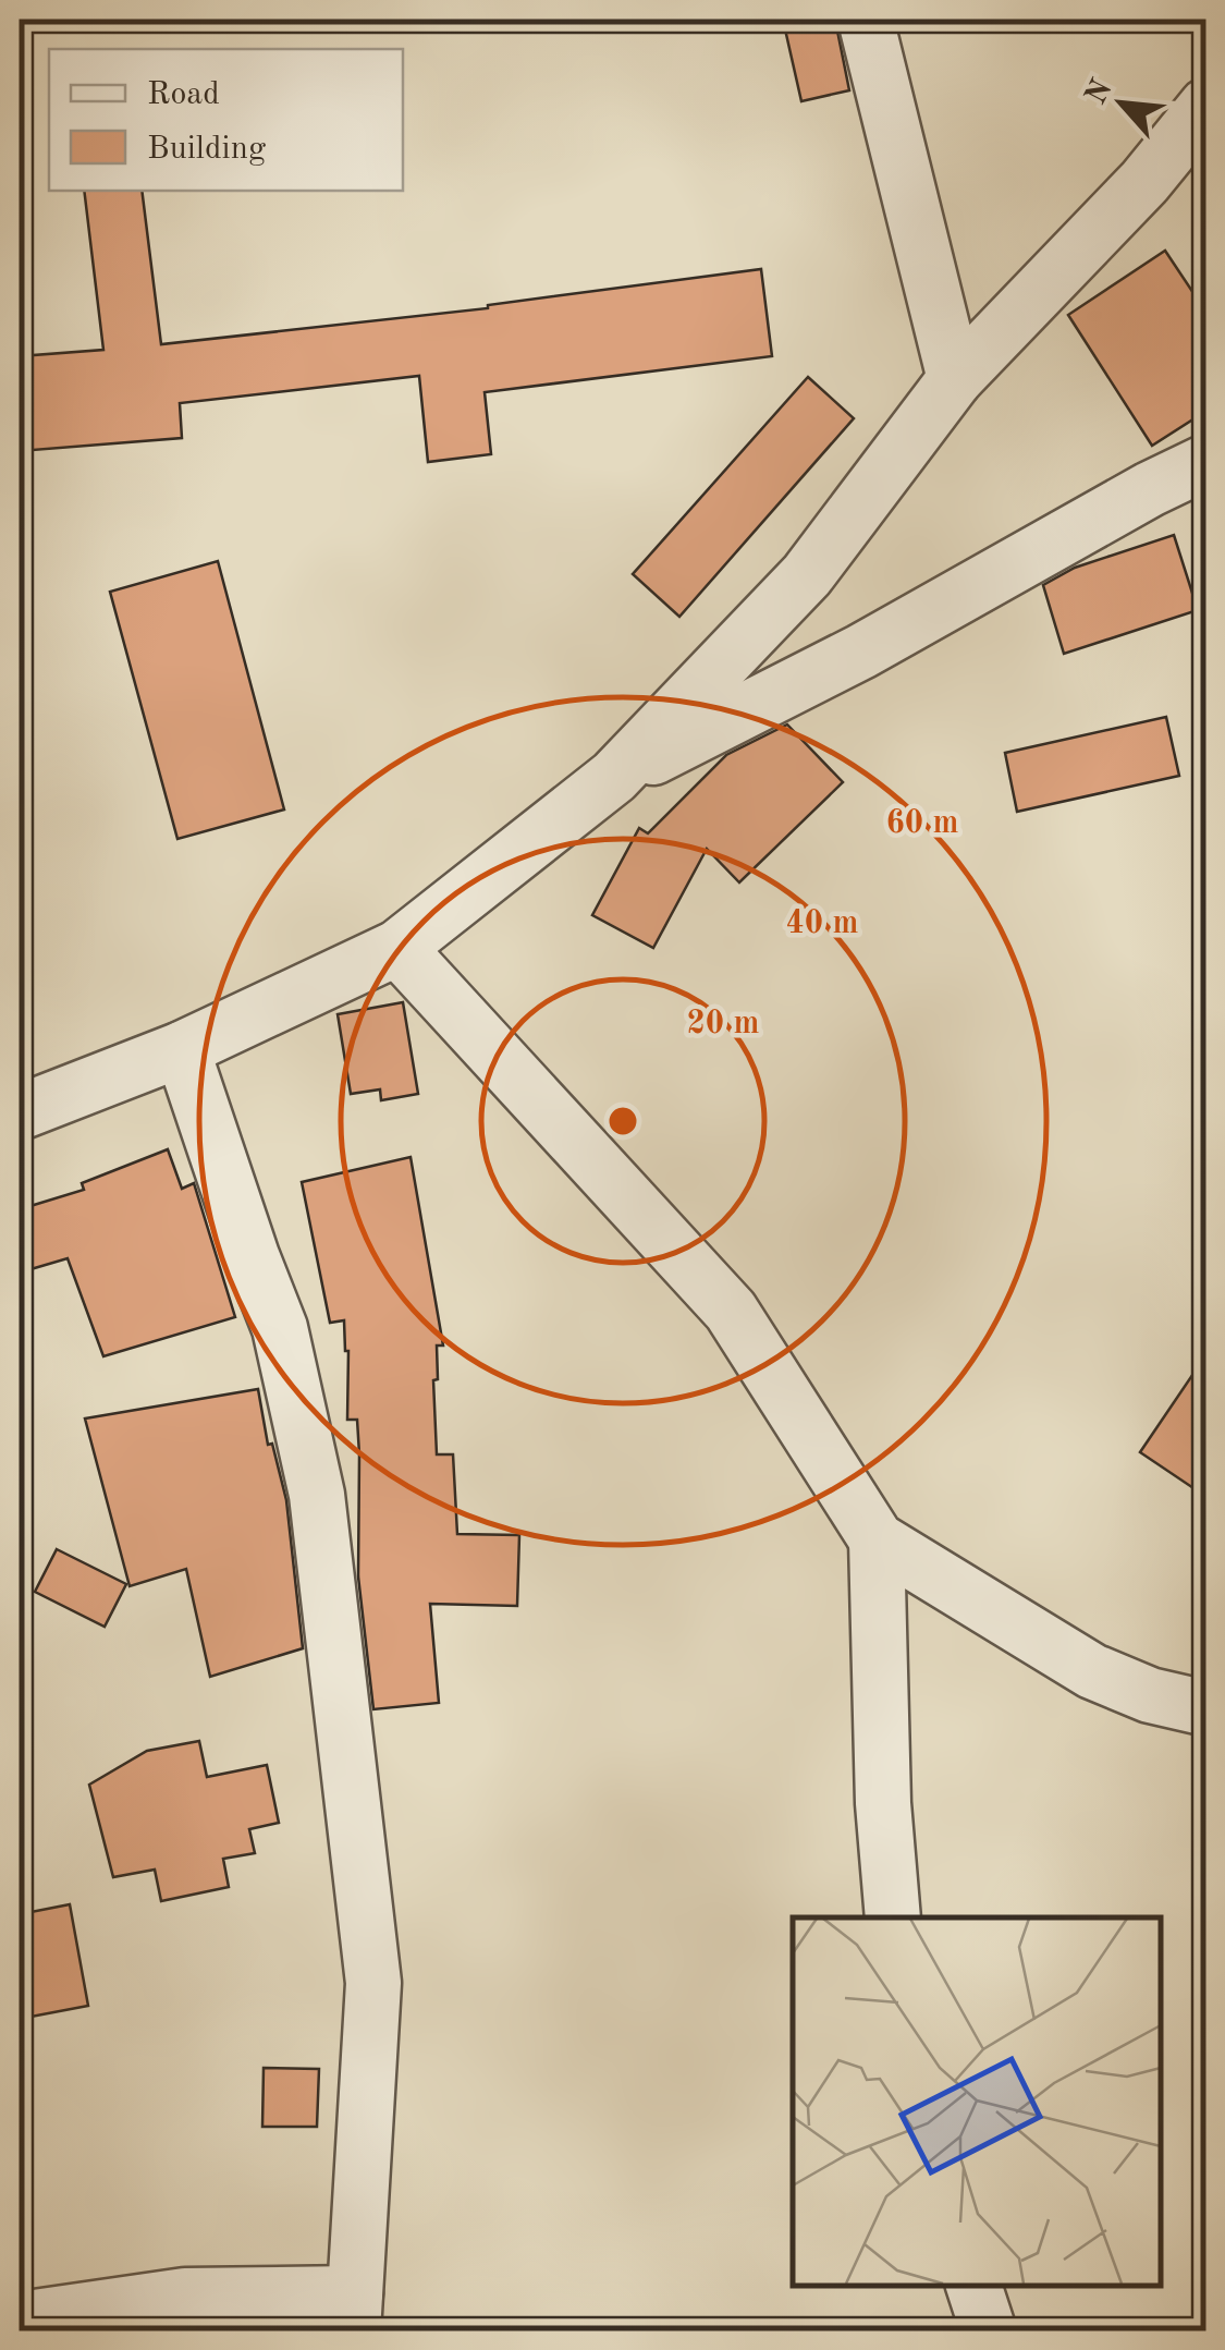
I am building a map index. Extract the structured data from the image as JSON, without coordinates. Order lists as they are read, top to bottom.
{
  "legend": ["Road", "Building"],
  "north": "top left",
  "rings": ["60 m", "40 m", "20 m"]
}
